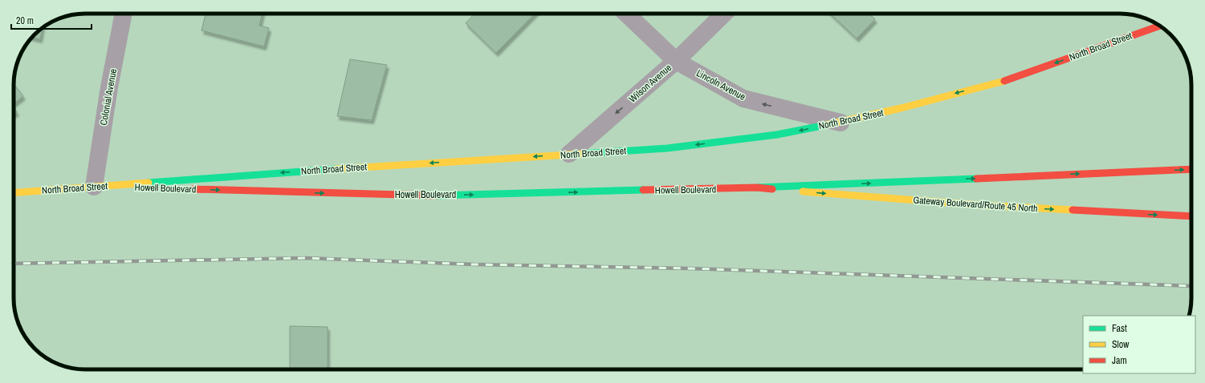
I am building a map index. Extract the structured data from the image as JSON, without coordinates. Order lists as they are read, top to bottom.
{
  "streets": {
    "main road": ["North Broad Street", "Howell Boulevard", "Gateway Boulevard/Route 45 North"],
    "street": ["Wilson Avenue", "Lincoln Avenue", "Colonial Avenue"]
  },
  "crossings": [
    ["North Broad Street", "Wilson Avenue"],
    ["North Broad Street", "Lincoln Avenue"],
    ["North Broad Street", "Colonial Avenue"],
    ["North Broad Street", "Howell Boulevard"],
    ["Wilson Avenue", "Lincoln Avenue"],
    ["Colonial Avenue", "Howell Boulevard"],
    ["Howell Boulevard", "Gateway Boulevard/Route 45 North"]
  ],
  "one_way": [
    "North Broad Street",
    "Wilson Avenue",
    "Lincoln Avenue",
    "Howell Boulevard"
  ],
  "legend": ["Fast", "Slow", "Jam"],
  "scale_bar": "20 m"
}
